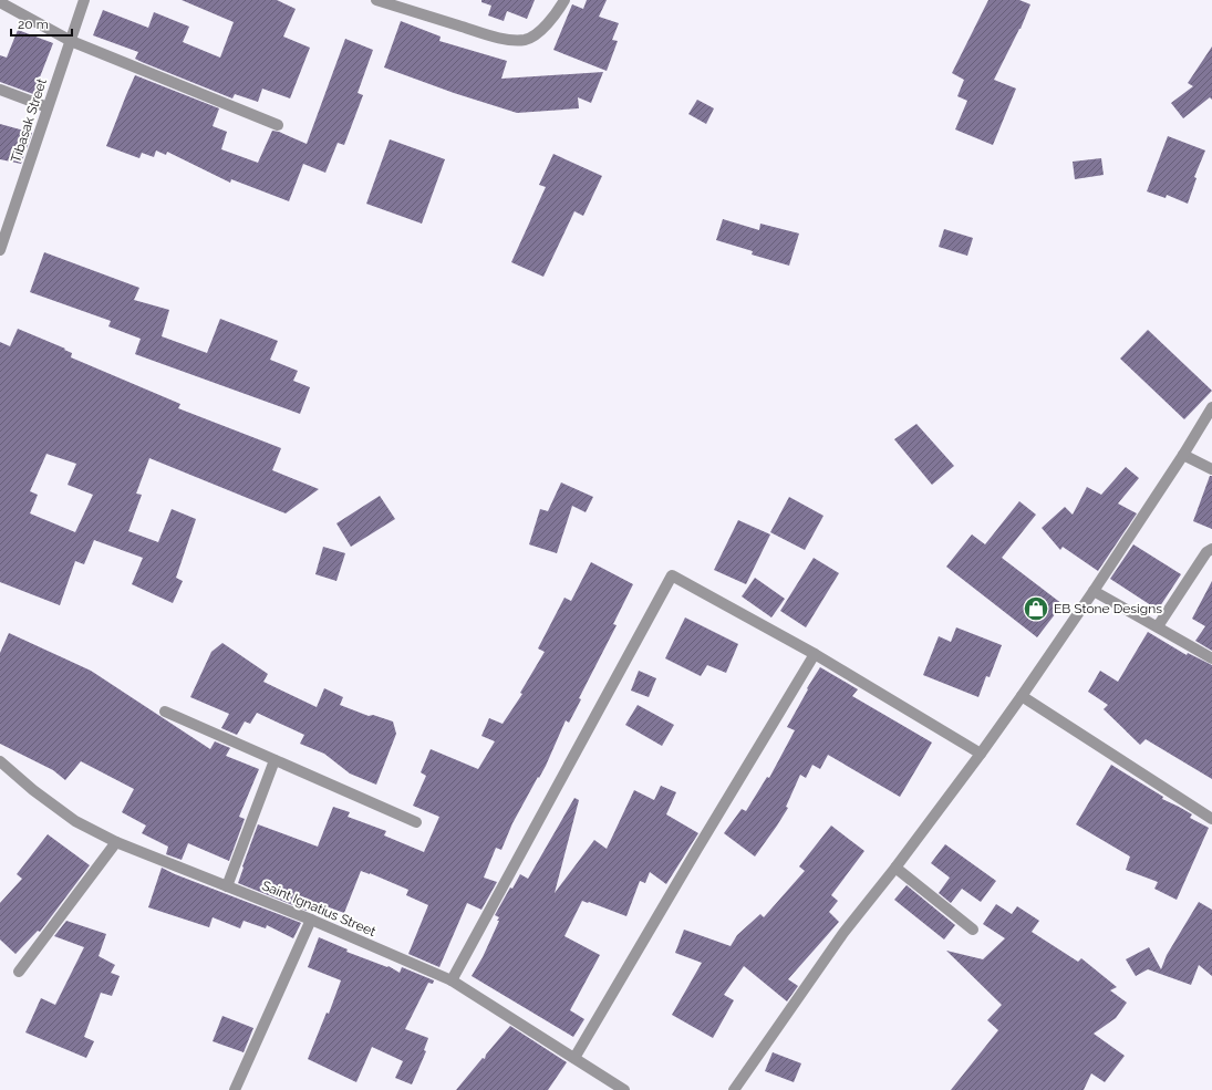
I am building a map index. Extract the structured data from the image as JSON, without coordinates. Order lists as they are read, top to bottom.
{
  "streets": {
    "street": ["Tibasak Street", "Saint Ignatius Street"]
  },
  "places": {
    "shop": ["EB Stone Designs"]
  },
  "scale_bar": "20 m"
}
